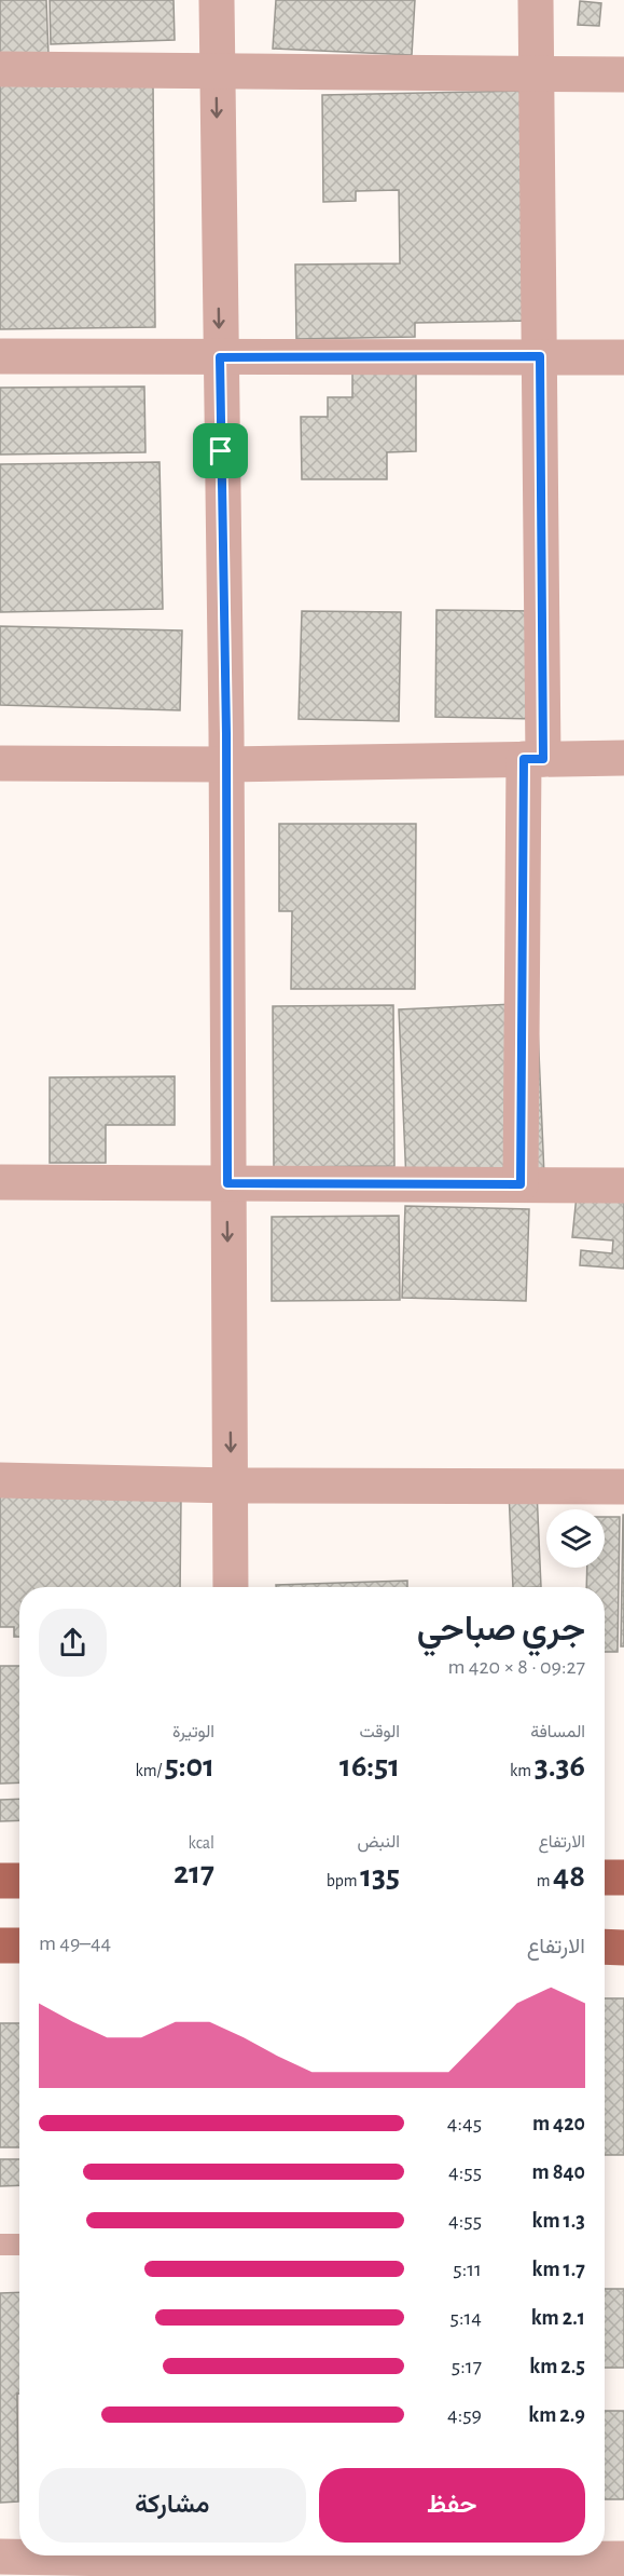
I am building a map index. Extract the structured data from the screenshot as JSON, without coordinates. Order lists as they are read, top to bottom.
{
  "page": {
    "heading": ["جري صباحي", "09:27 · 8 × 420 m"],
    "stats": [
      ["المسافة", "3.36 km"],
      ["الوقت", "16:51"],
      ["الوتيرة", "5:01 /km"],
      ["الارتفاع", "48 m"],
      ["النبض", "135 bpm"],
      ["kcal", "217"]
    ],
    "chart": ["الارتفاع", "44–49 m"],
    "list": [
      {
        "name": "420 m",
        "note": "4:45"
      },
      {
        "name": "840 m",
        "note": "4:55"
      },
      {
        "name": "1.3 km",
        "note": "4:55"
      },
      {
        "name": "1.7 km",
        "note": "5:11"
      },
      {
        "name": "2.1 km",
        "note": "5:14"
      },
      {
        "name": "2.5 km",
        "note": "5:17"
      },
      {
        "name": "2.9 km",
        "note": "4:59"
      }
    ],
    "buttons": ["حفظ", "مشاركة"]
  }
}
